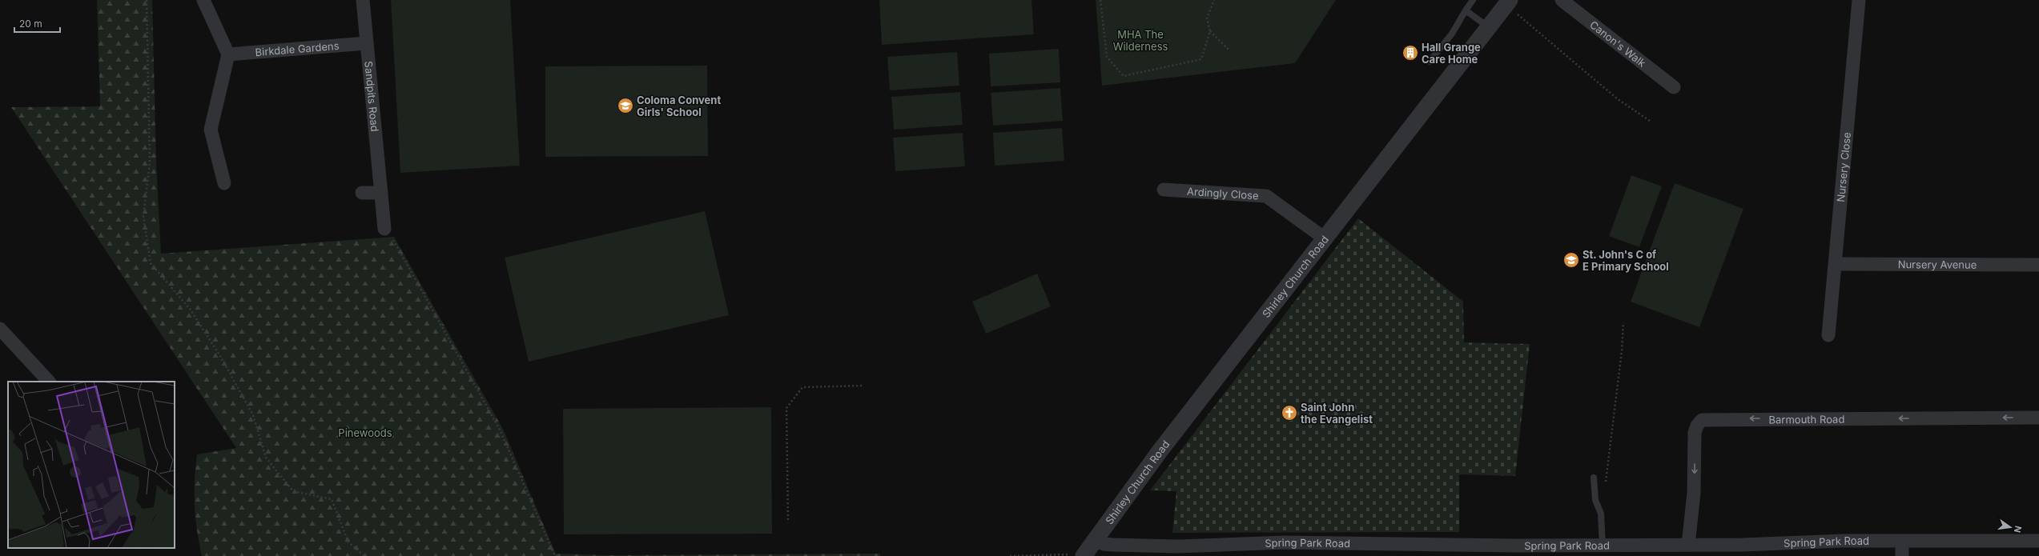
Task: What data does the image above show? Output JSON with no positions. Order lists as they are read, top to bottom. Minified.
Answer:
{"streets":{"street":["Canon's Walk","Birkdale Gardens","Sandpits Road","Nursery Close","Ardingly Close","Nursery Avenue","Shirley Church Road","Barmouth Road","Spring Park Road"]},"crossings":[["Birkdale Gardens","Sandpits Road"],["Nursery Close","Nursery Avenue"],["Ardingly Close","Shirley Church Road"],["Shirley Church Road","Spring Park Road"],["Barmouth Road","Spring Park Road"]],"one_way":["Barmouth Road"],"parks":["MHA The Wilderness","Pinewoods"],"places":{"building":["Hall Grange Care Home"],"school or university":["Coloma Convent Girls' School","St. John's C of E Primary School"],"church":["Saint John the Evangelist"]},"scale_bar":"20 m","north":"right"}
